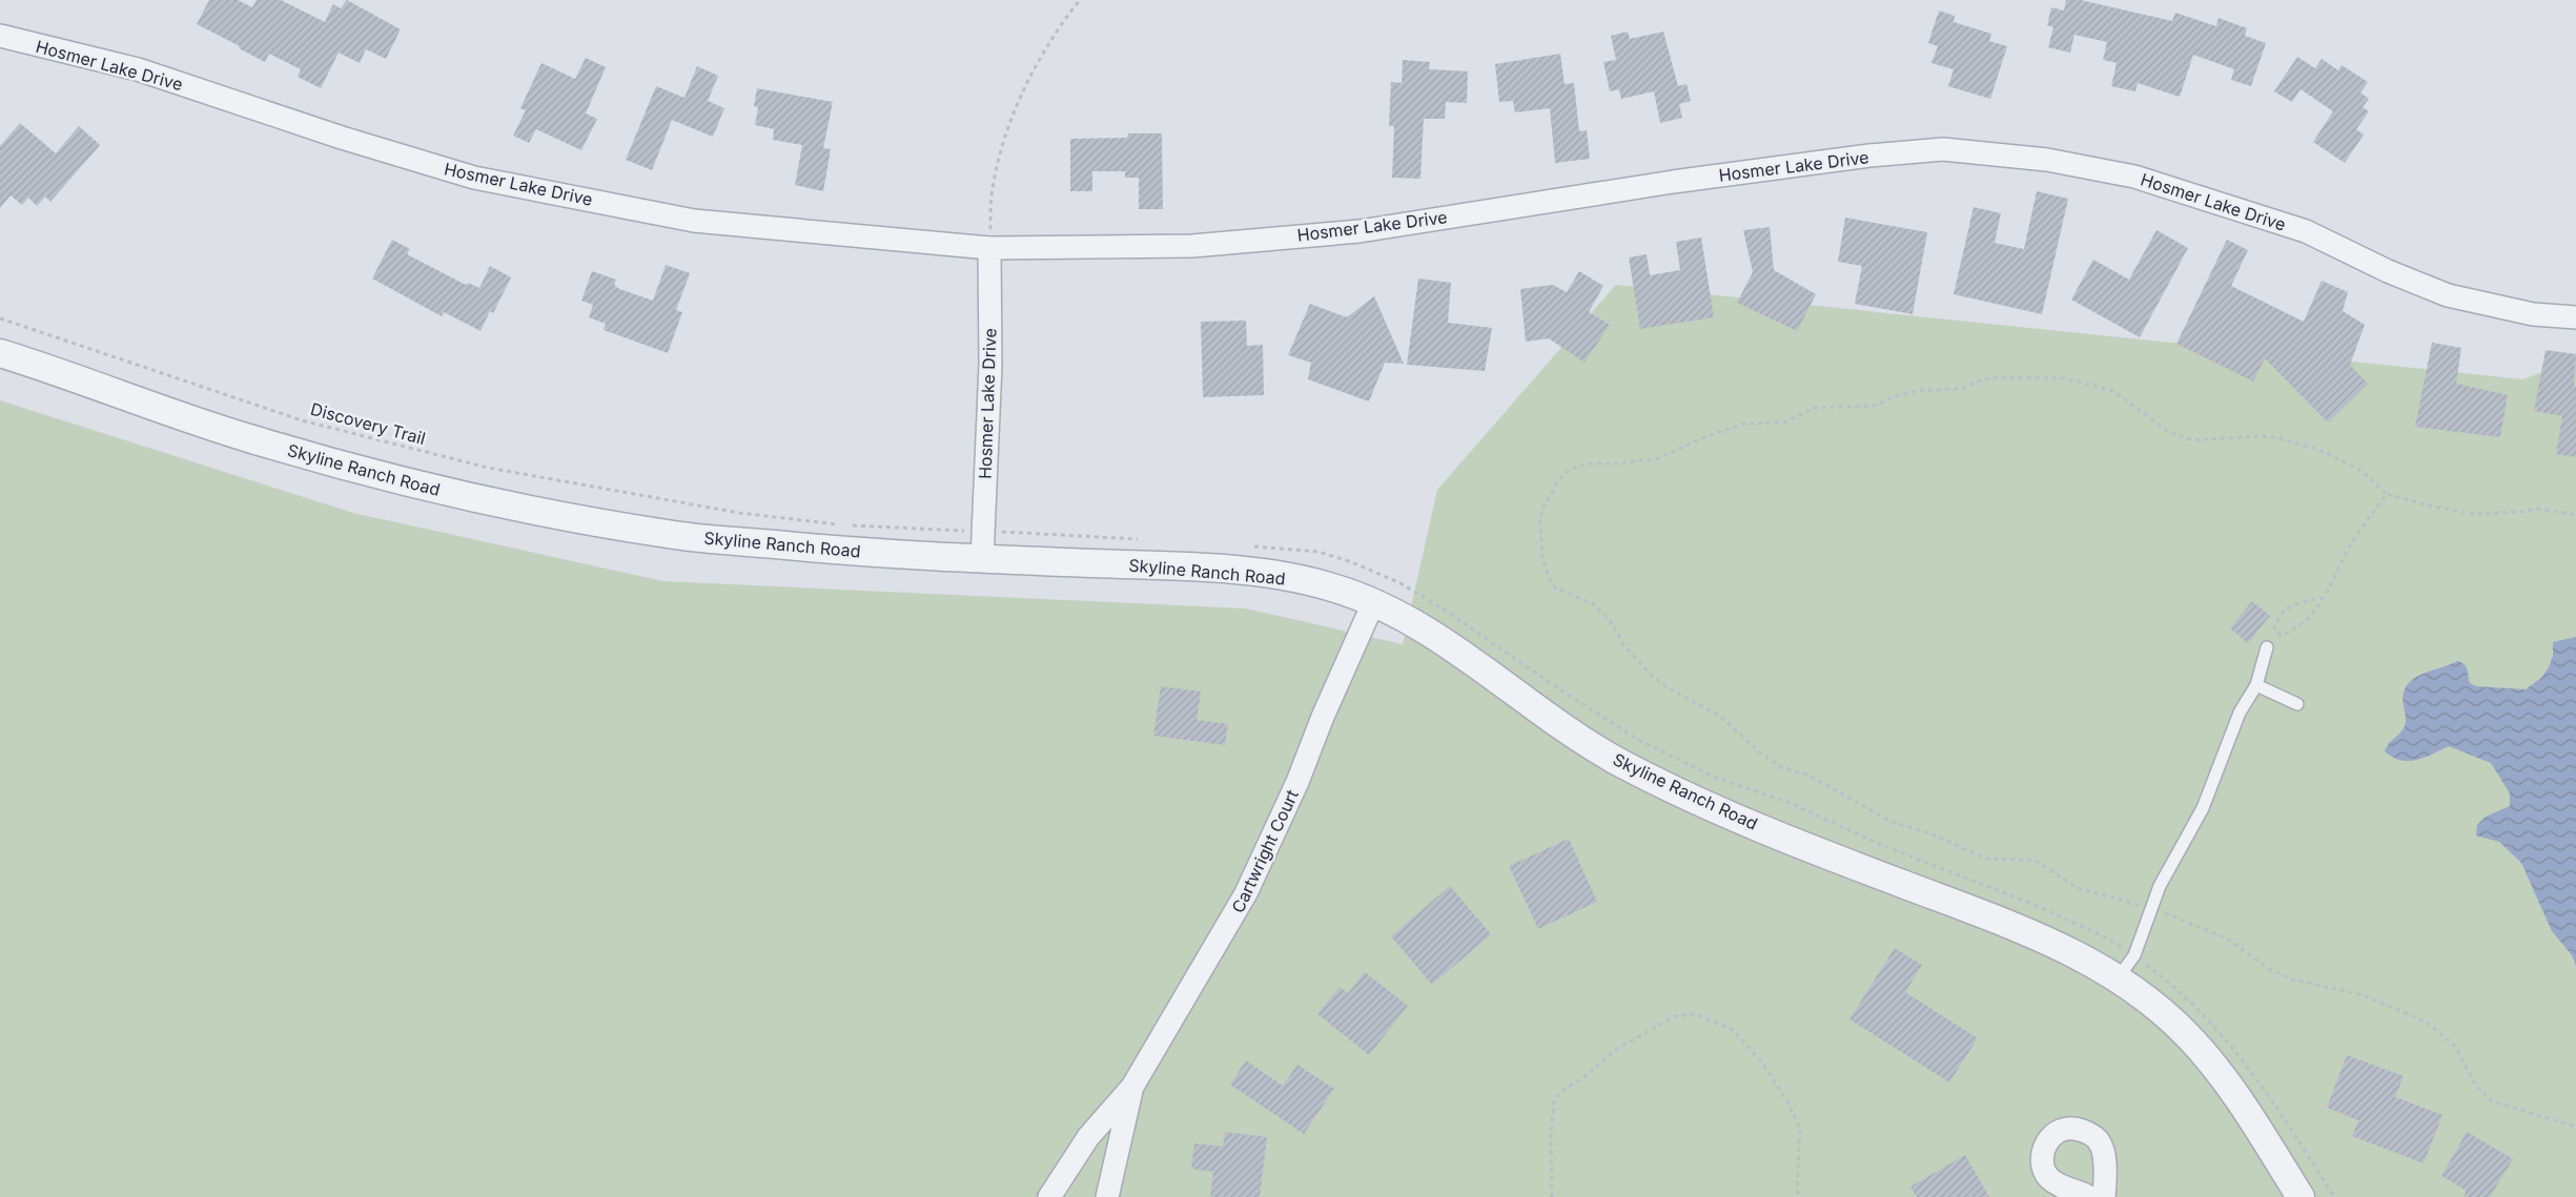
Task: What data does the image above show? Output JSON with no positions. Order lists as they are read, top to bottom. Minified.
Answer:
{"streets":{"street":["Hosmer Lake Drive","Skyline Ranch Road","Cartwright Court"],"path":["Discovery Trail"]},"crossings":[["Hosmer Lake Drive","Skyline Ranch Road"],["Skyline Ranch Road","Cartwright Court"]]}
